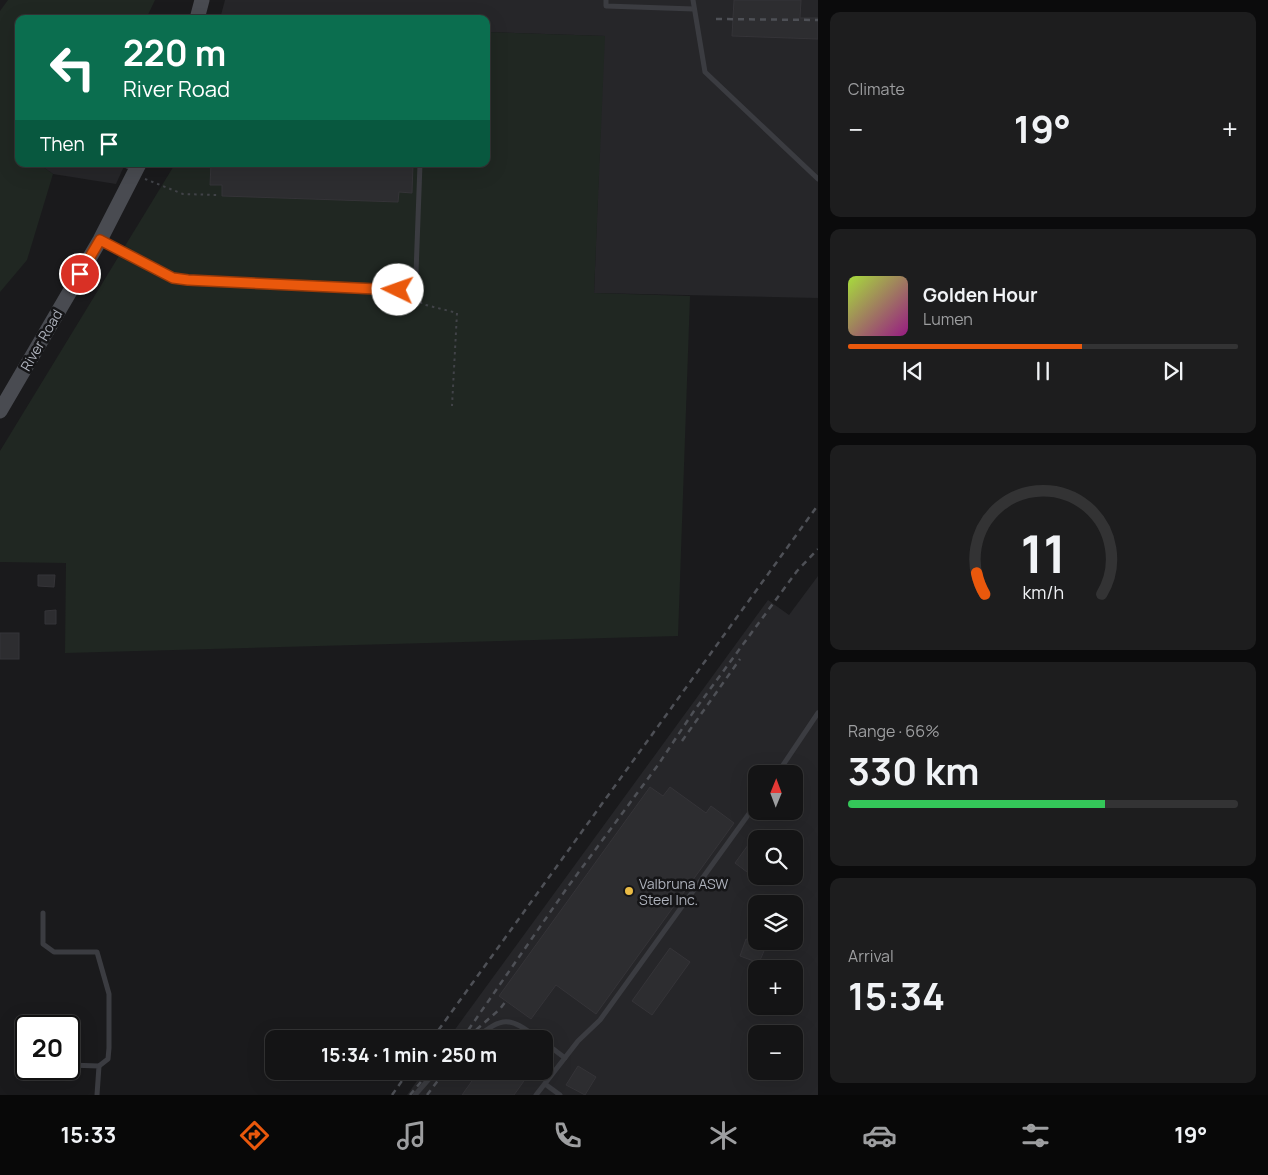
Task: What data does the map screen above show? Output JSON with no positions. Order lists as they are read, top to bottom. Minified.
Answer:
{"streets":{"street":["River Road"]},"places":["Valbruna ASW Steel Inc."],"north":"top","page":{"tile":["Climate",["Range · 66%","330 km"],["Arrival","15:34"]],"turn":["220 m","River Road"],"heat":["−","19°","+"],"then":"Then","song":["Golden Hour","Lumen"],"map_buttons":["+","−"],"limit":"20","trip":"15:34 · 1 min · 250 m","tabs":["15:33","19°"],"gauge":["11","km/h"]}}
